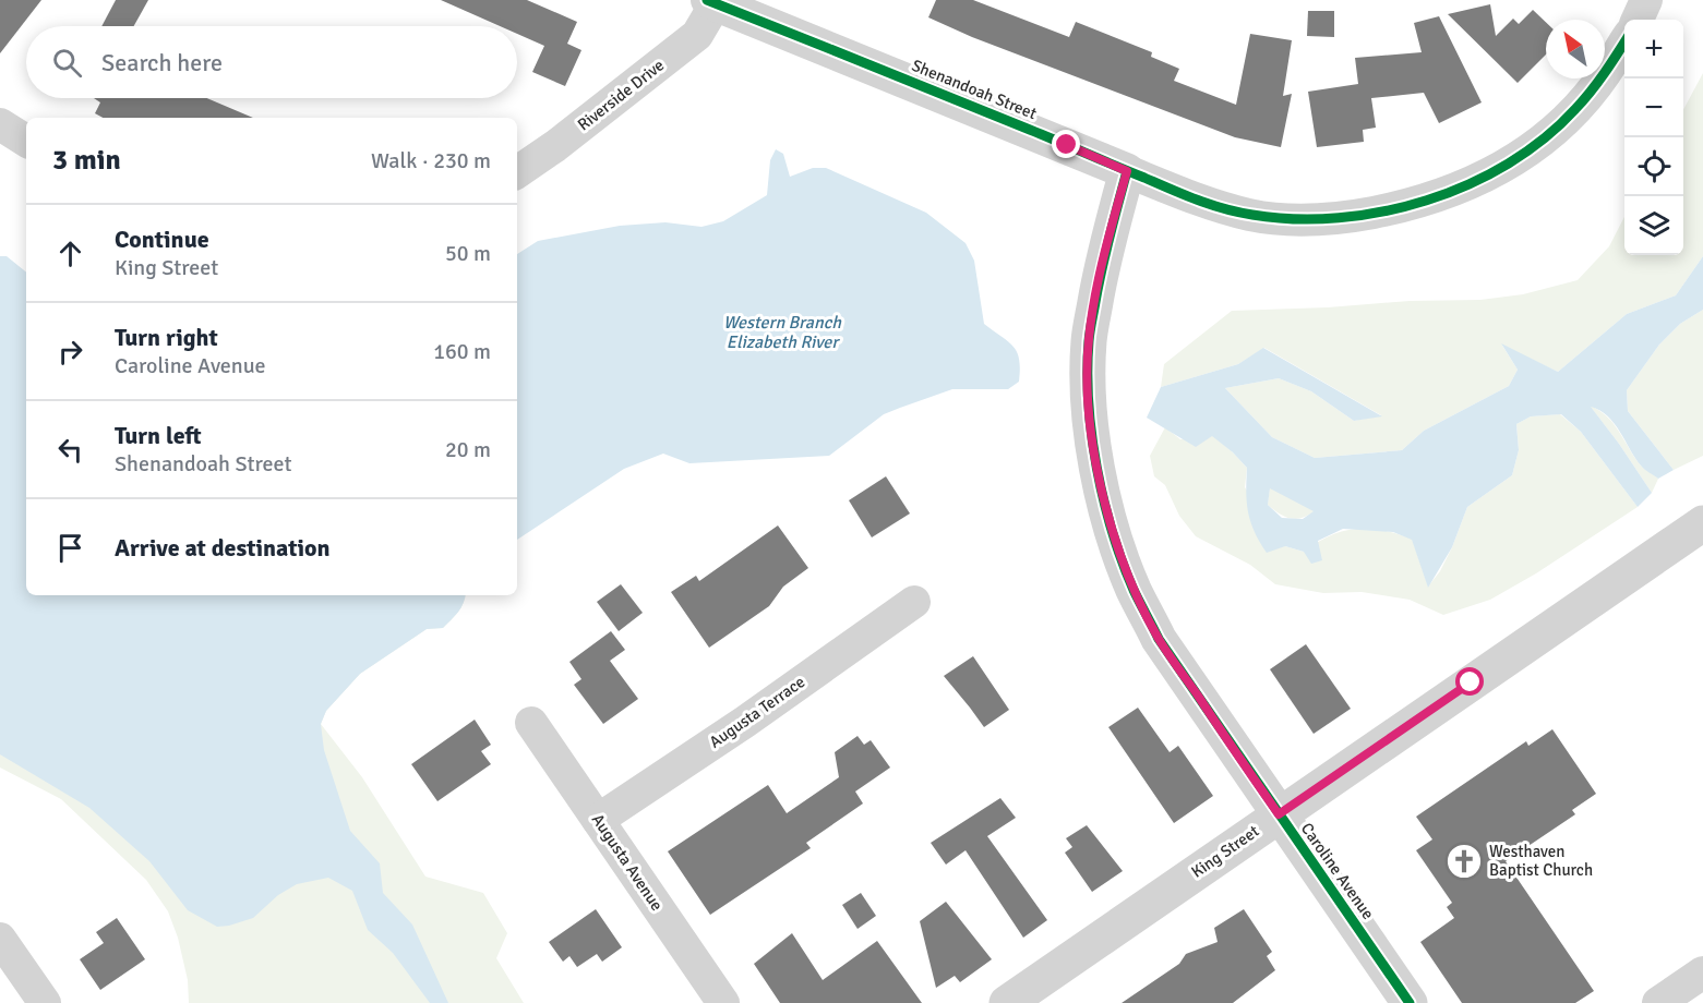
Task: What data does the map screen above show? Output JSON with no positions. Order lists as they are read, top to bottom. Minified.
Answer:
{"streets":{"street":["Shenandoah Street","Riverside Drive","Augusta Terrace","King Street","Augusta Avenue","Caroline Avenue"]},"crossings":[["Shenandoah Street","Riverside Drive"],["Shenandoah Street","Caroline Avenue"],["Augusta Terrace","Augusta Avenue"],["King Street","Caroline Avenue"]],"water":["Western Branch Elizabeth River"],"places":{"church":["Westhaven Baptist Church"]},"north":"top left","page":{"map_buttons":["+","−"],"search":"Search here","heading":["3 min","Walk · 230 m"],"list":[["Continue","King Street","50 m"],["Turn right","Caroline Avenue","160 m"],["Turn left","Shenandoah Street","20 m"],"Arrive at destination"]}}
